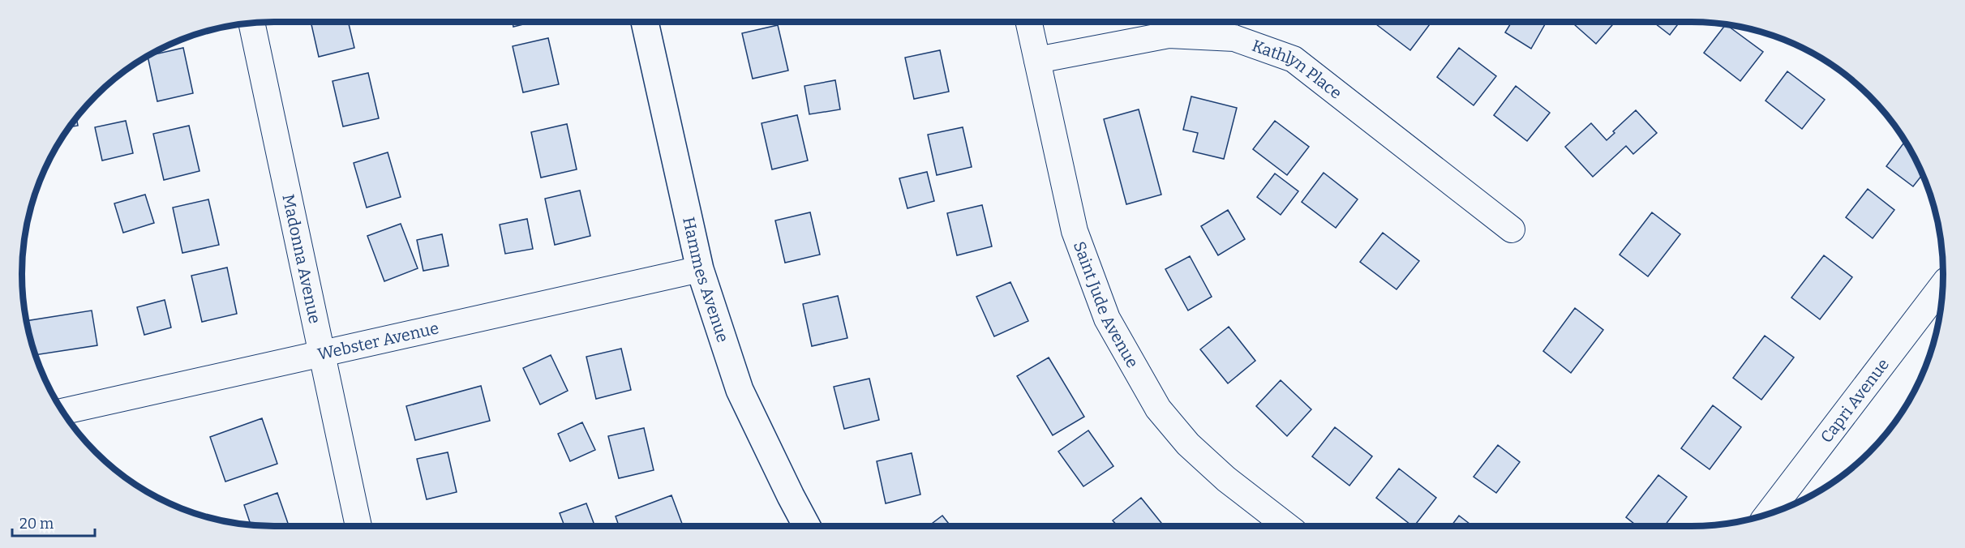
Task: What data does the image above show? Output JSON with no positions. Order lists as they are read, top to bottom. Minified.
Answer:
{"streets":{"street":["Kathlyn Place","Madonna Avenue","Hammes Avenue","Saint Jude Avenue","Webster Avenue","Capri Avenue"]},"crossings":[["Kathlyn Place","Saint Jude Avenue"],["Madonna Avenue","Webster Avenue"],["Hammes Avenue","Webster Avenue"]],"scale_bar":"20 m"}
